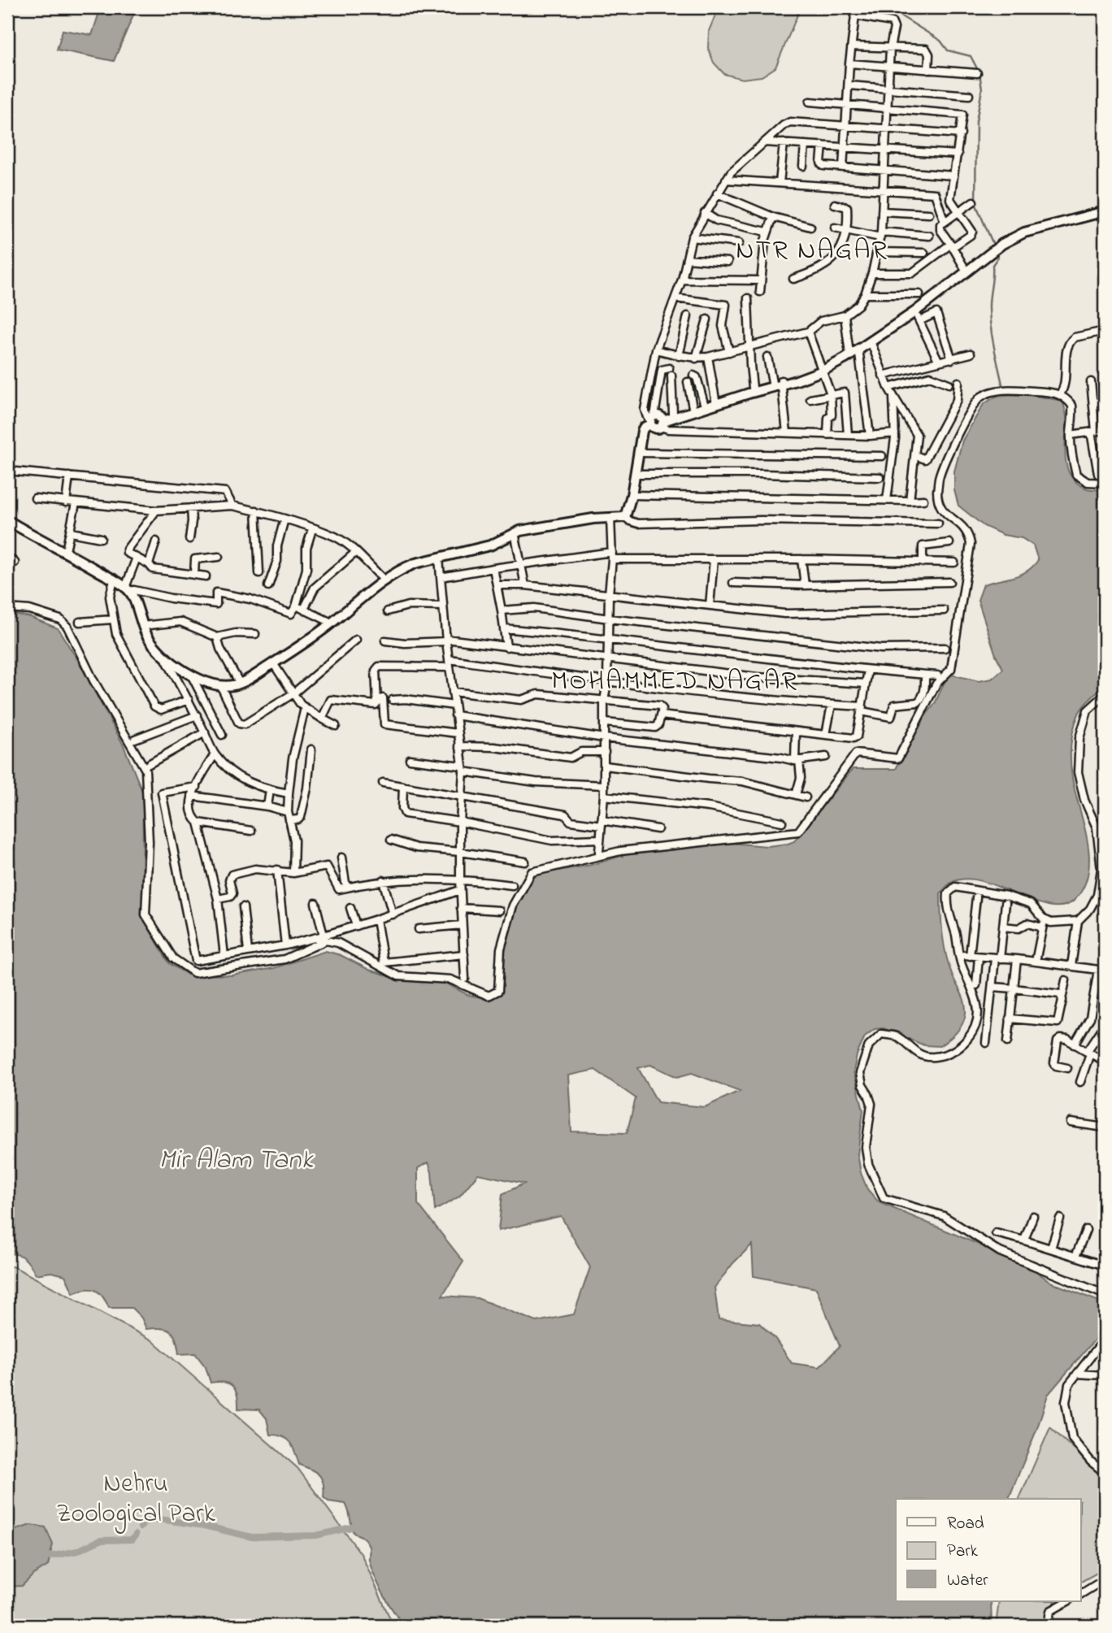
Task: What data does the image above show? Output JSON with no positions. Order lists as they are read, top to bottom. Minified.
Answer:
{"districts":["NTR NAGAR","MOHAMMED NAGAR"],"water":["Mir Alam Tank"],"parks":["Nehru Zoological Park"],"legend":["Road","Park","Water"]}
